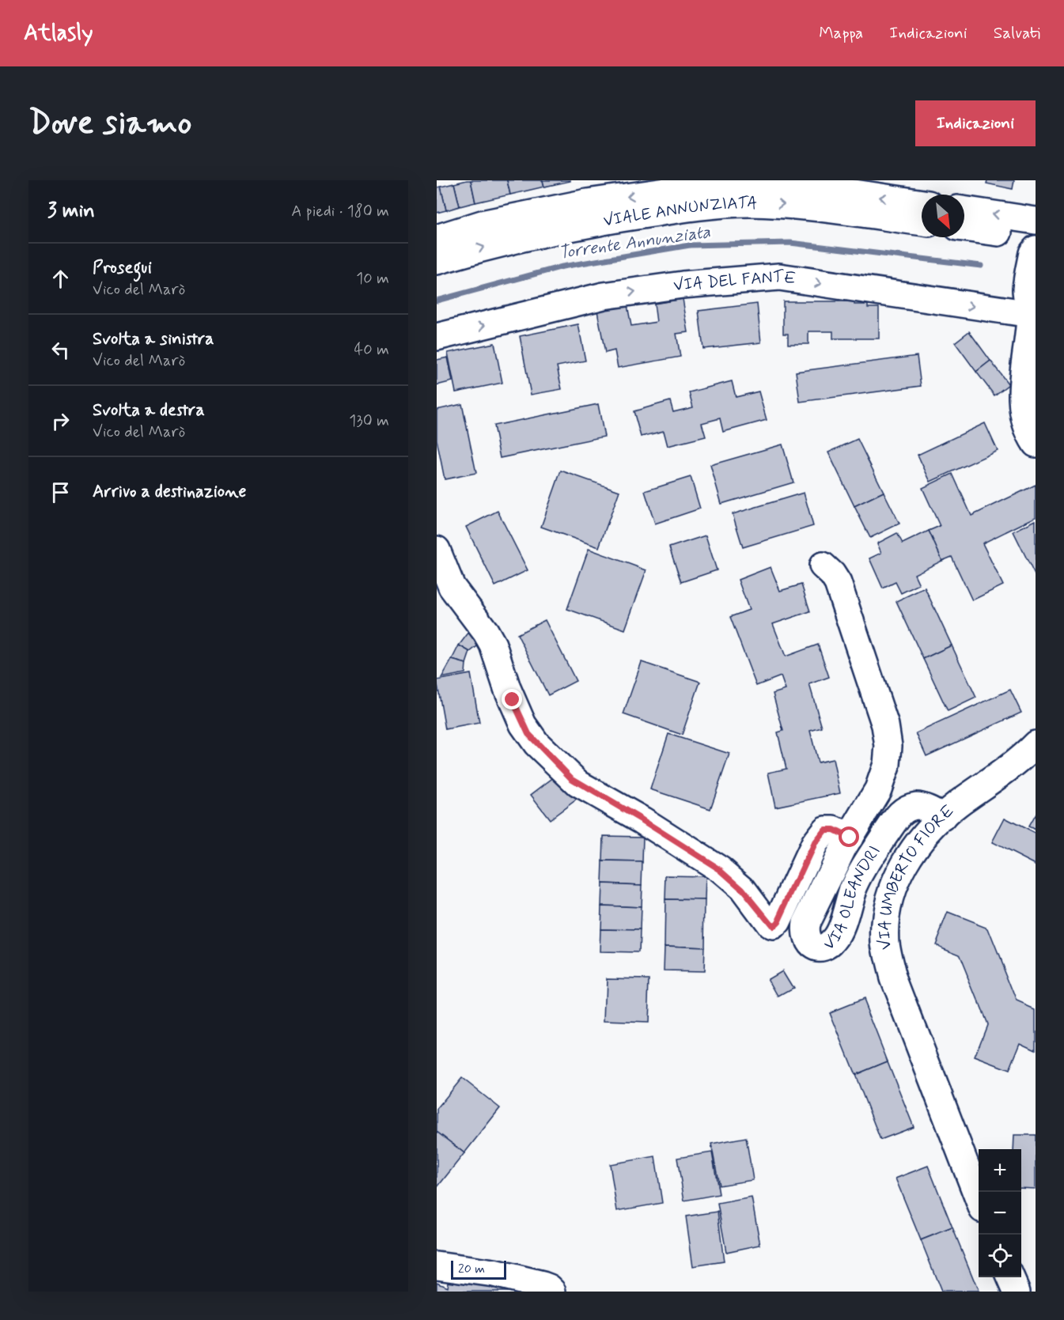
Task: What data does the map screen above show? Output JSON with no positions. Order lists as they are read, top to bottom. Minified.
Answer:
{"streets":{"street":["VIALE ANNUNZIATA","VIA DEL FANTE","VIA UMBERTO FIORE","VIA OLEANDRI"]},"crossings":[["VIA UMBERTO FIORE","VIA OLEANDRI"]],"one_way":["VIA DEL FANTE"],"water":["Torrente Annunziata"],"scale_bar":"20 m","north":"bottom right","page":{"header":"Atlasly","nav":["Mappa","Indicazioni","Salvati"],"buttons":"Indicazioni","title":"Dove siamo","heading":["3 min","A piedi · 180 m"],"list":[["Prosegui","Vico del Marò","10 m"],["Svolta a sinistra","Vico del Marò","40 m"],["Svolta a destra","Vico del Marò","130 m"],"Arrivo a destinazione"],"map_buttons":["+","−"],"scale":"20 m"}}
